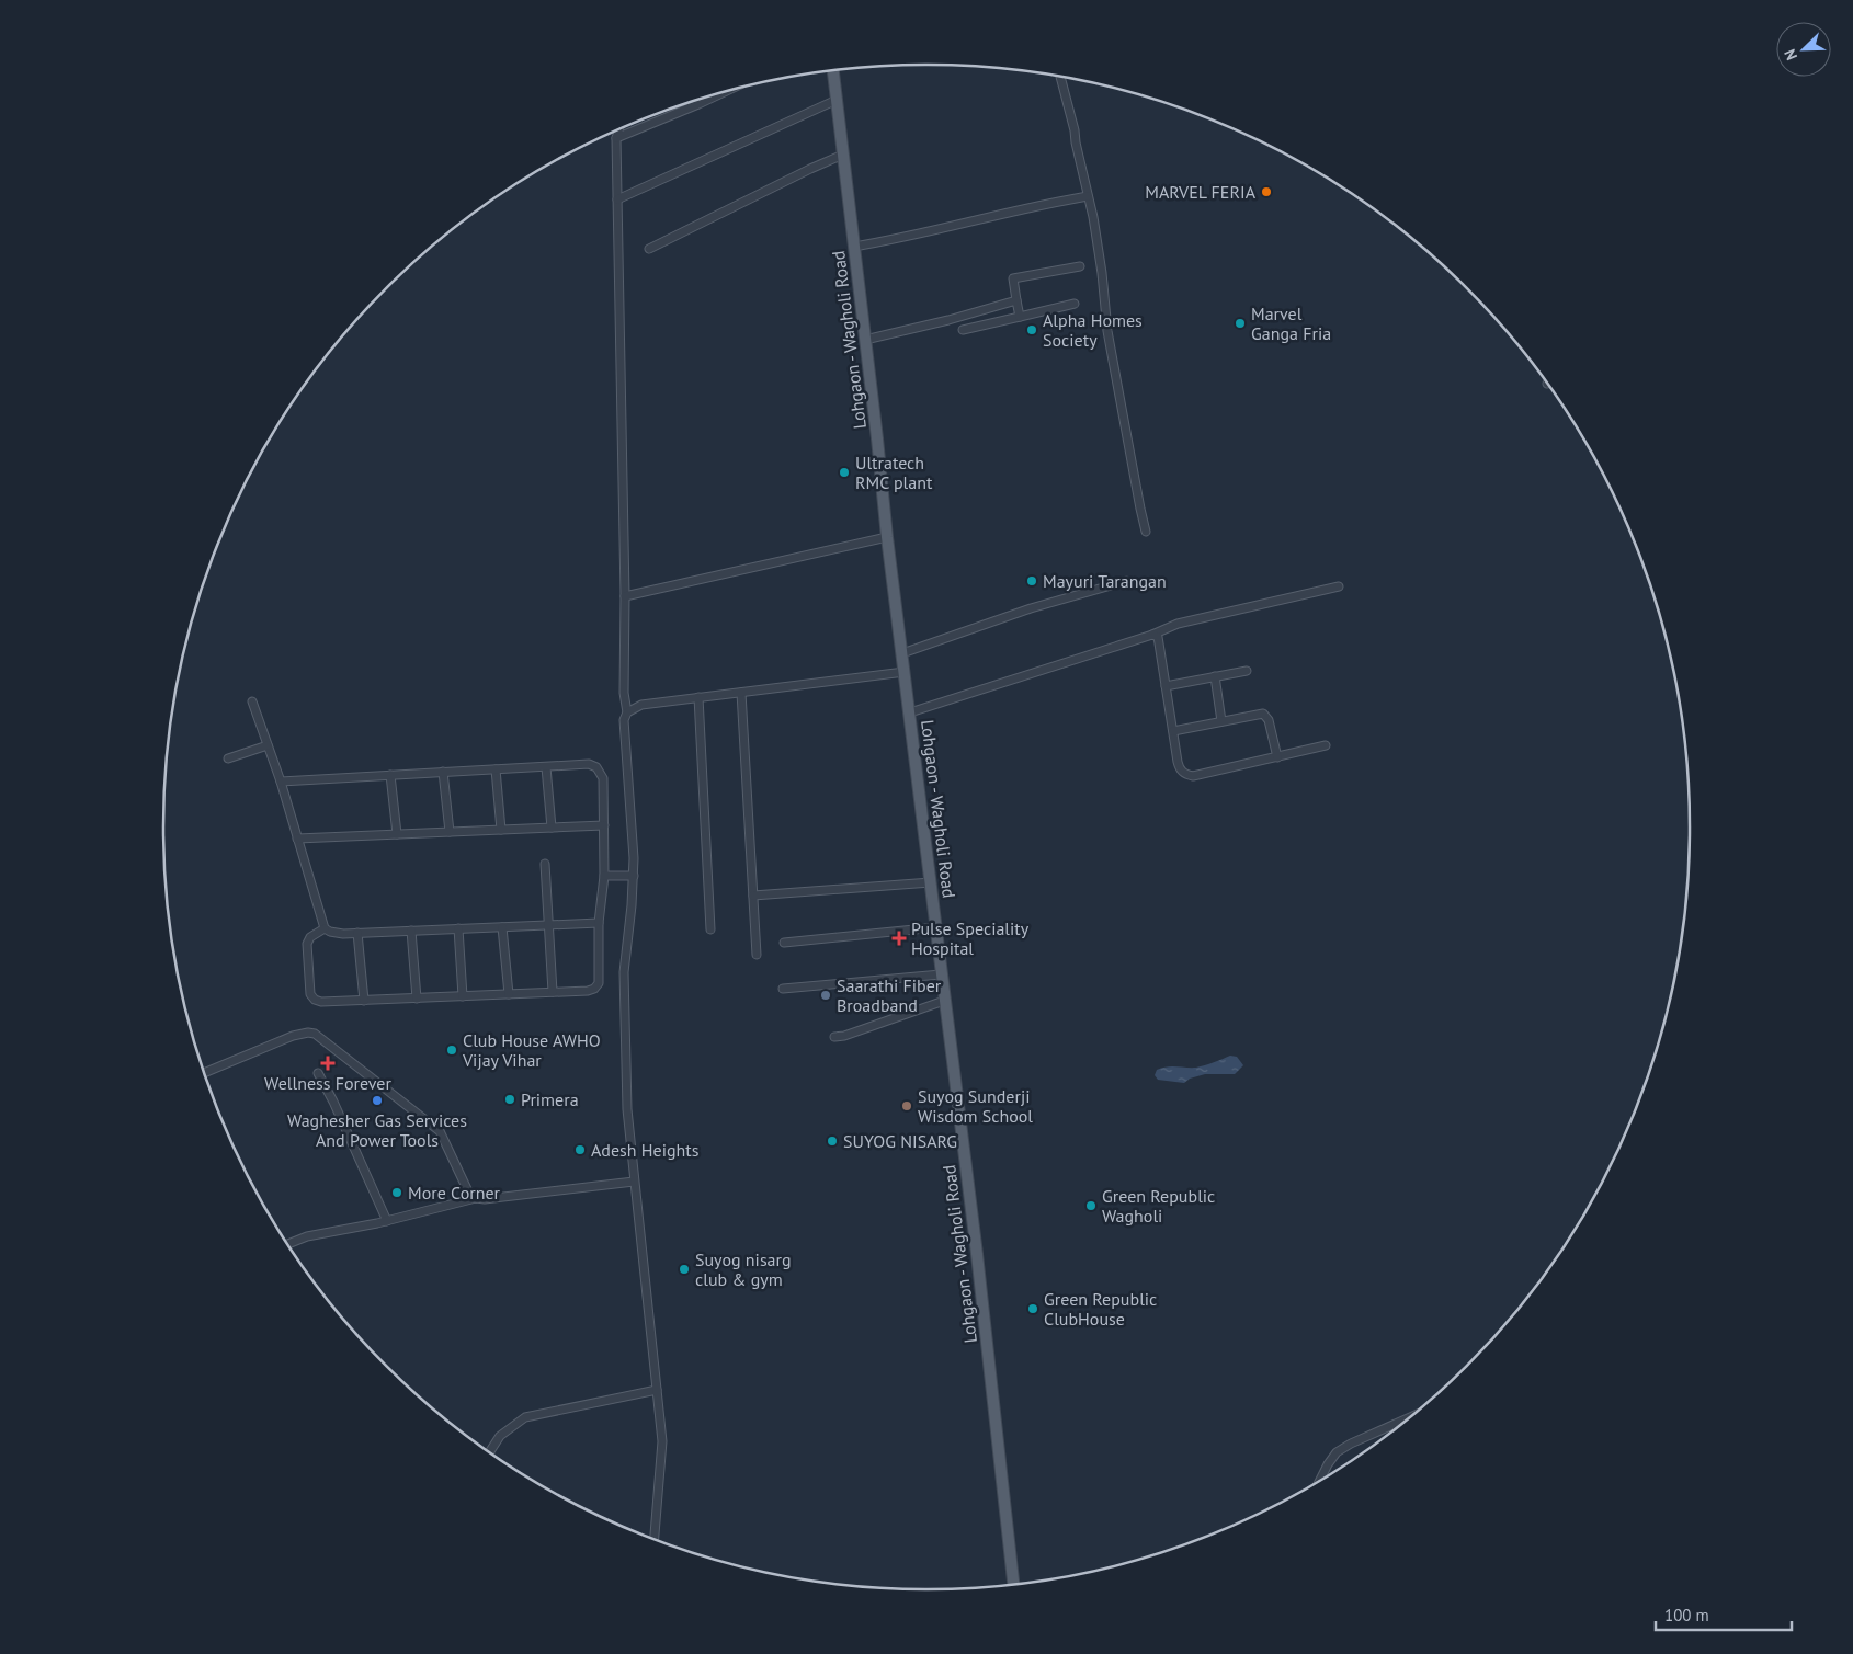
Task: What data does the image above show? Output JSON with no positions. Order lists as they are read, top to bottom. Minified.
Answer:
{"streets":{"main road":["Lohgaon - Wagholi Road"]},"places":{"other":["MARVEL FERIA","Marvel Ganga Fria","Alpha Homes Society","Ultratech RMC plant","Mayuri Tarangan","Saarathi Fiber Broadband","Club House AWHO Vijay Vihar","Primera","Waghesher Gas Services And Power Tools","Suyog Sunderji Wisdom School","SUYOG NISARG","Adesh Heights","More Corner","Green Republic Wagholi","Suyog nisarg club & gym","Green Republic ClubHouse"],"health":["Pulse Speciality Hospital","Wellness Forever"]},"scale_bar":"100 m","north":"bottom left"}
